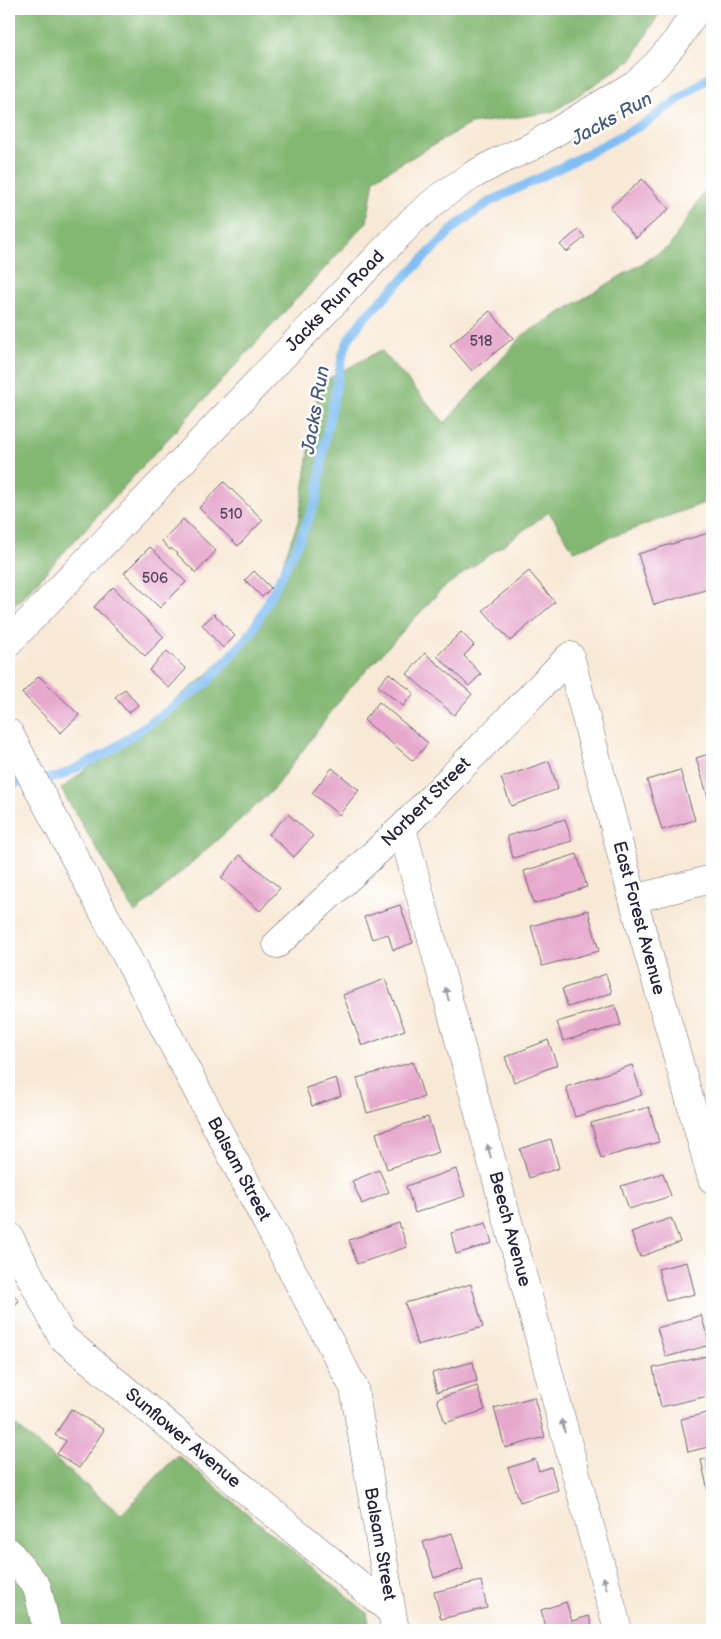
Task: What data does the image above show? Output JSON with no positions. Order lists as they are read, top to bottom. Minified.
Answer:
{"streets":{"street":["Jacks Run Road","Norbert Street","East Forest Avenue","Balsam Street","Beech Avenue","Sunflower Avenue"]},"crossings":[["Norbert Street","East Forest Avenue"],["Norbert Street","Beech Avenue"],["Balsam Street","Sunflower Avenue"]],"one_way":["Beech Avenue"],"water":["Jacks Run"],"house_numbers":["518","510","506"]}
